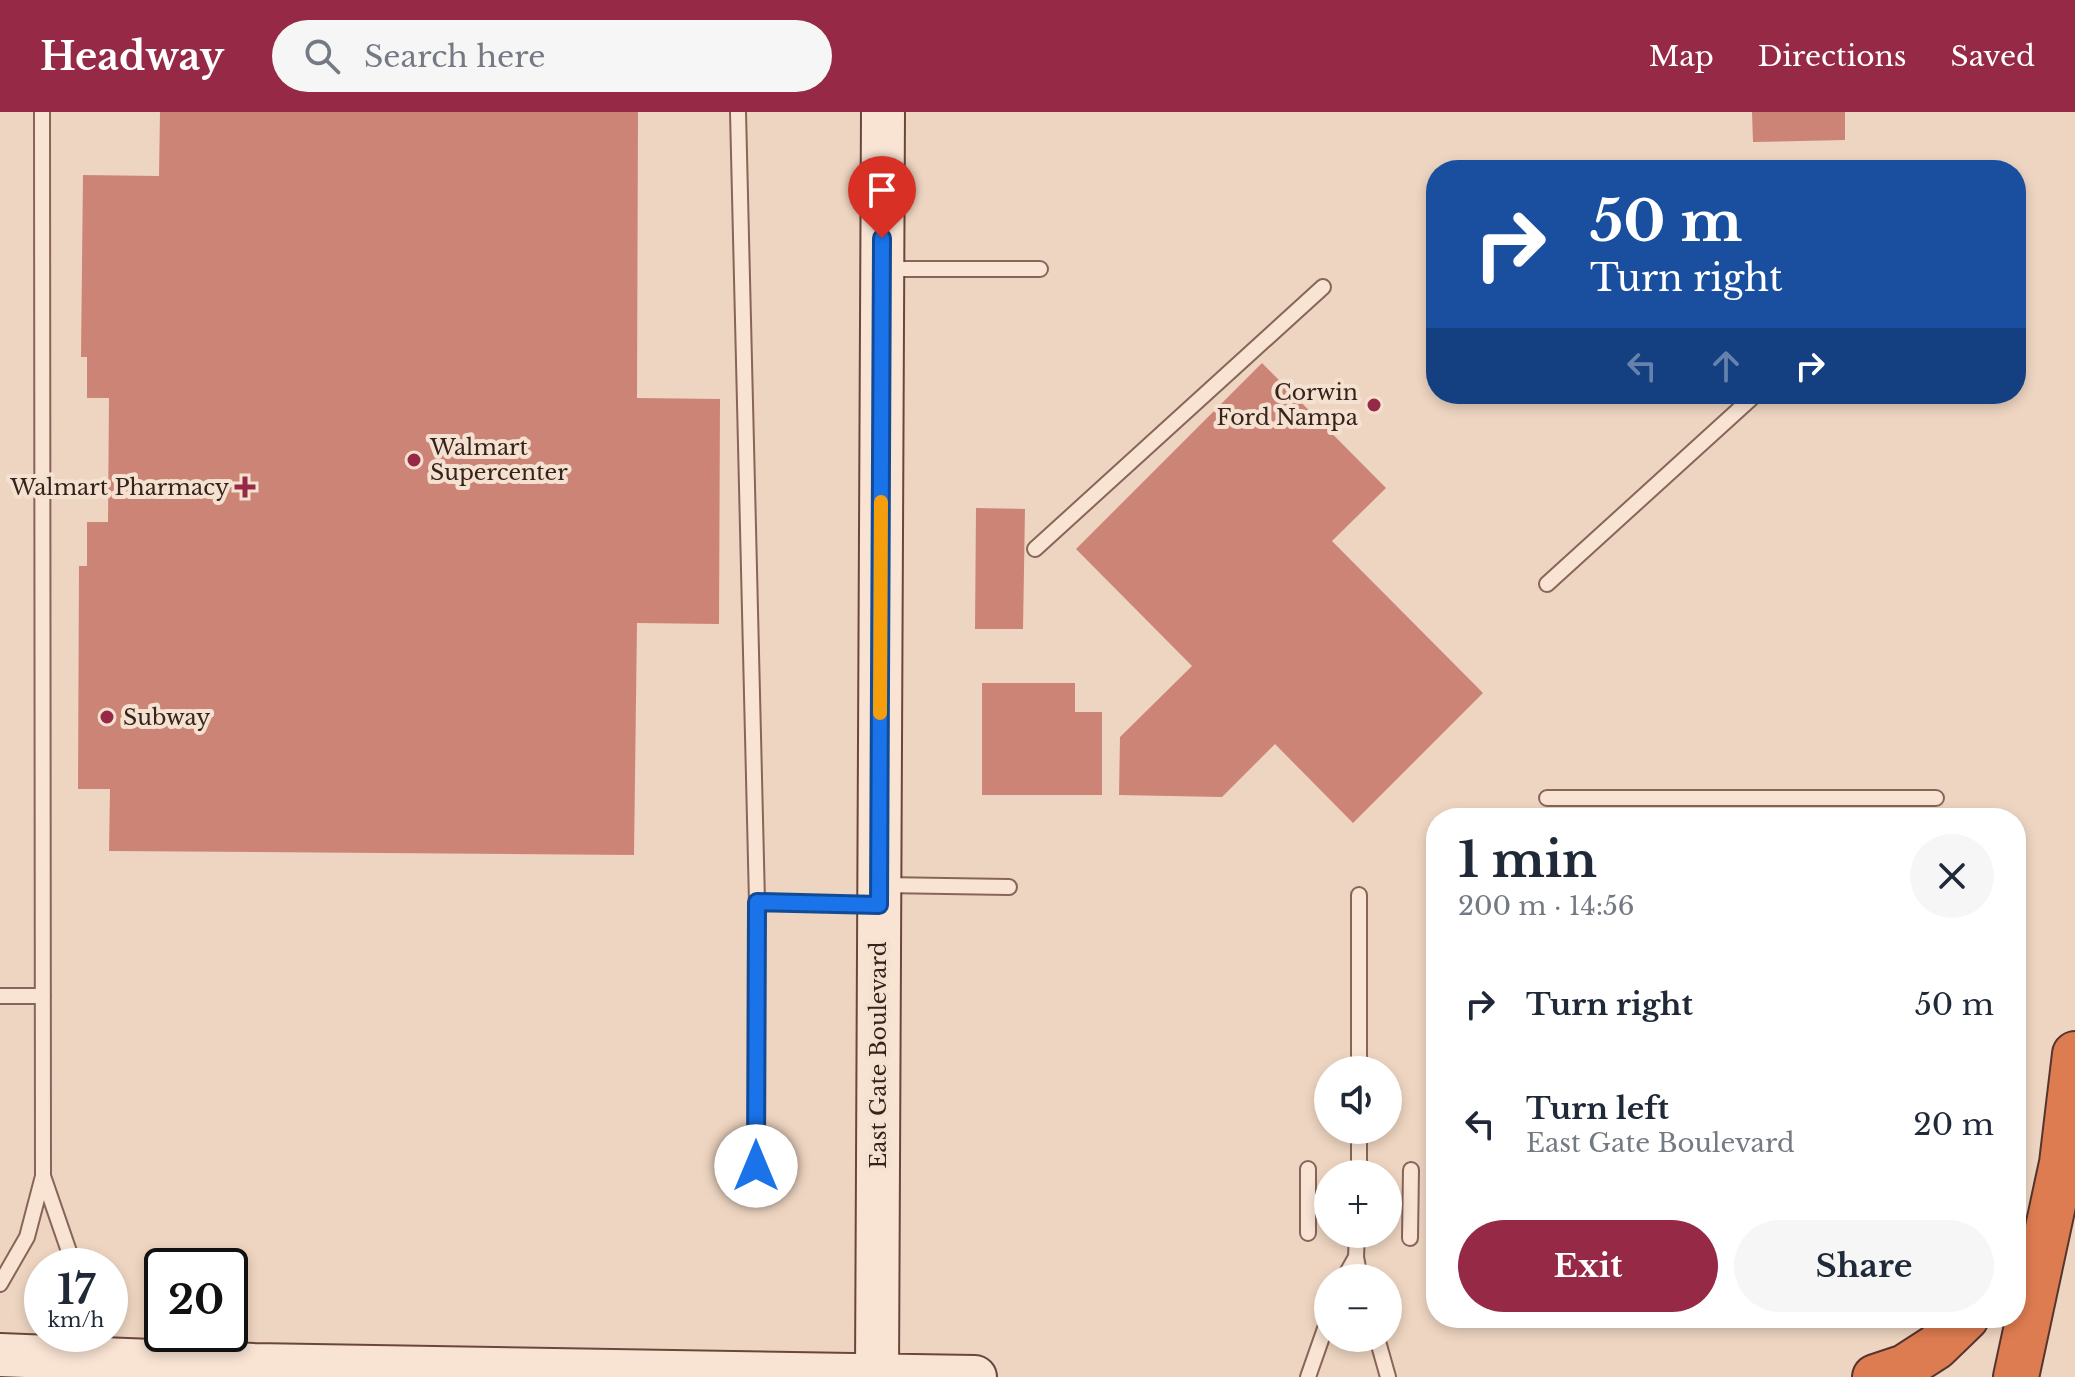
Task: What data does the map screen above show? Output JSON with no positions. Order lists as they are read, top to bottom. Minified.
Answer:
{"streets":{"street":["East Gate Boulevard"]},"places":{"other":["Corwin Ford Nampa","Walmart Supercenter","Subway"],"health":["Walmart Pharmacy"]},"page":{"header":"Headway","search":"Search here","nav":["Map","Directions","Saved"],"turn":["50 m","Turn right"],"heading":["1 min","200 m · 14:56"],"list":[{"name":"Turn right","value":"50 m"},{"name":"Turn left","note":"East Gate Boulevard","value":"20 m"}],"map_buttons":["+","−"],"buttons":["Exit","Share"],"speed":"17 km/h","limit":"20"}}
